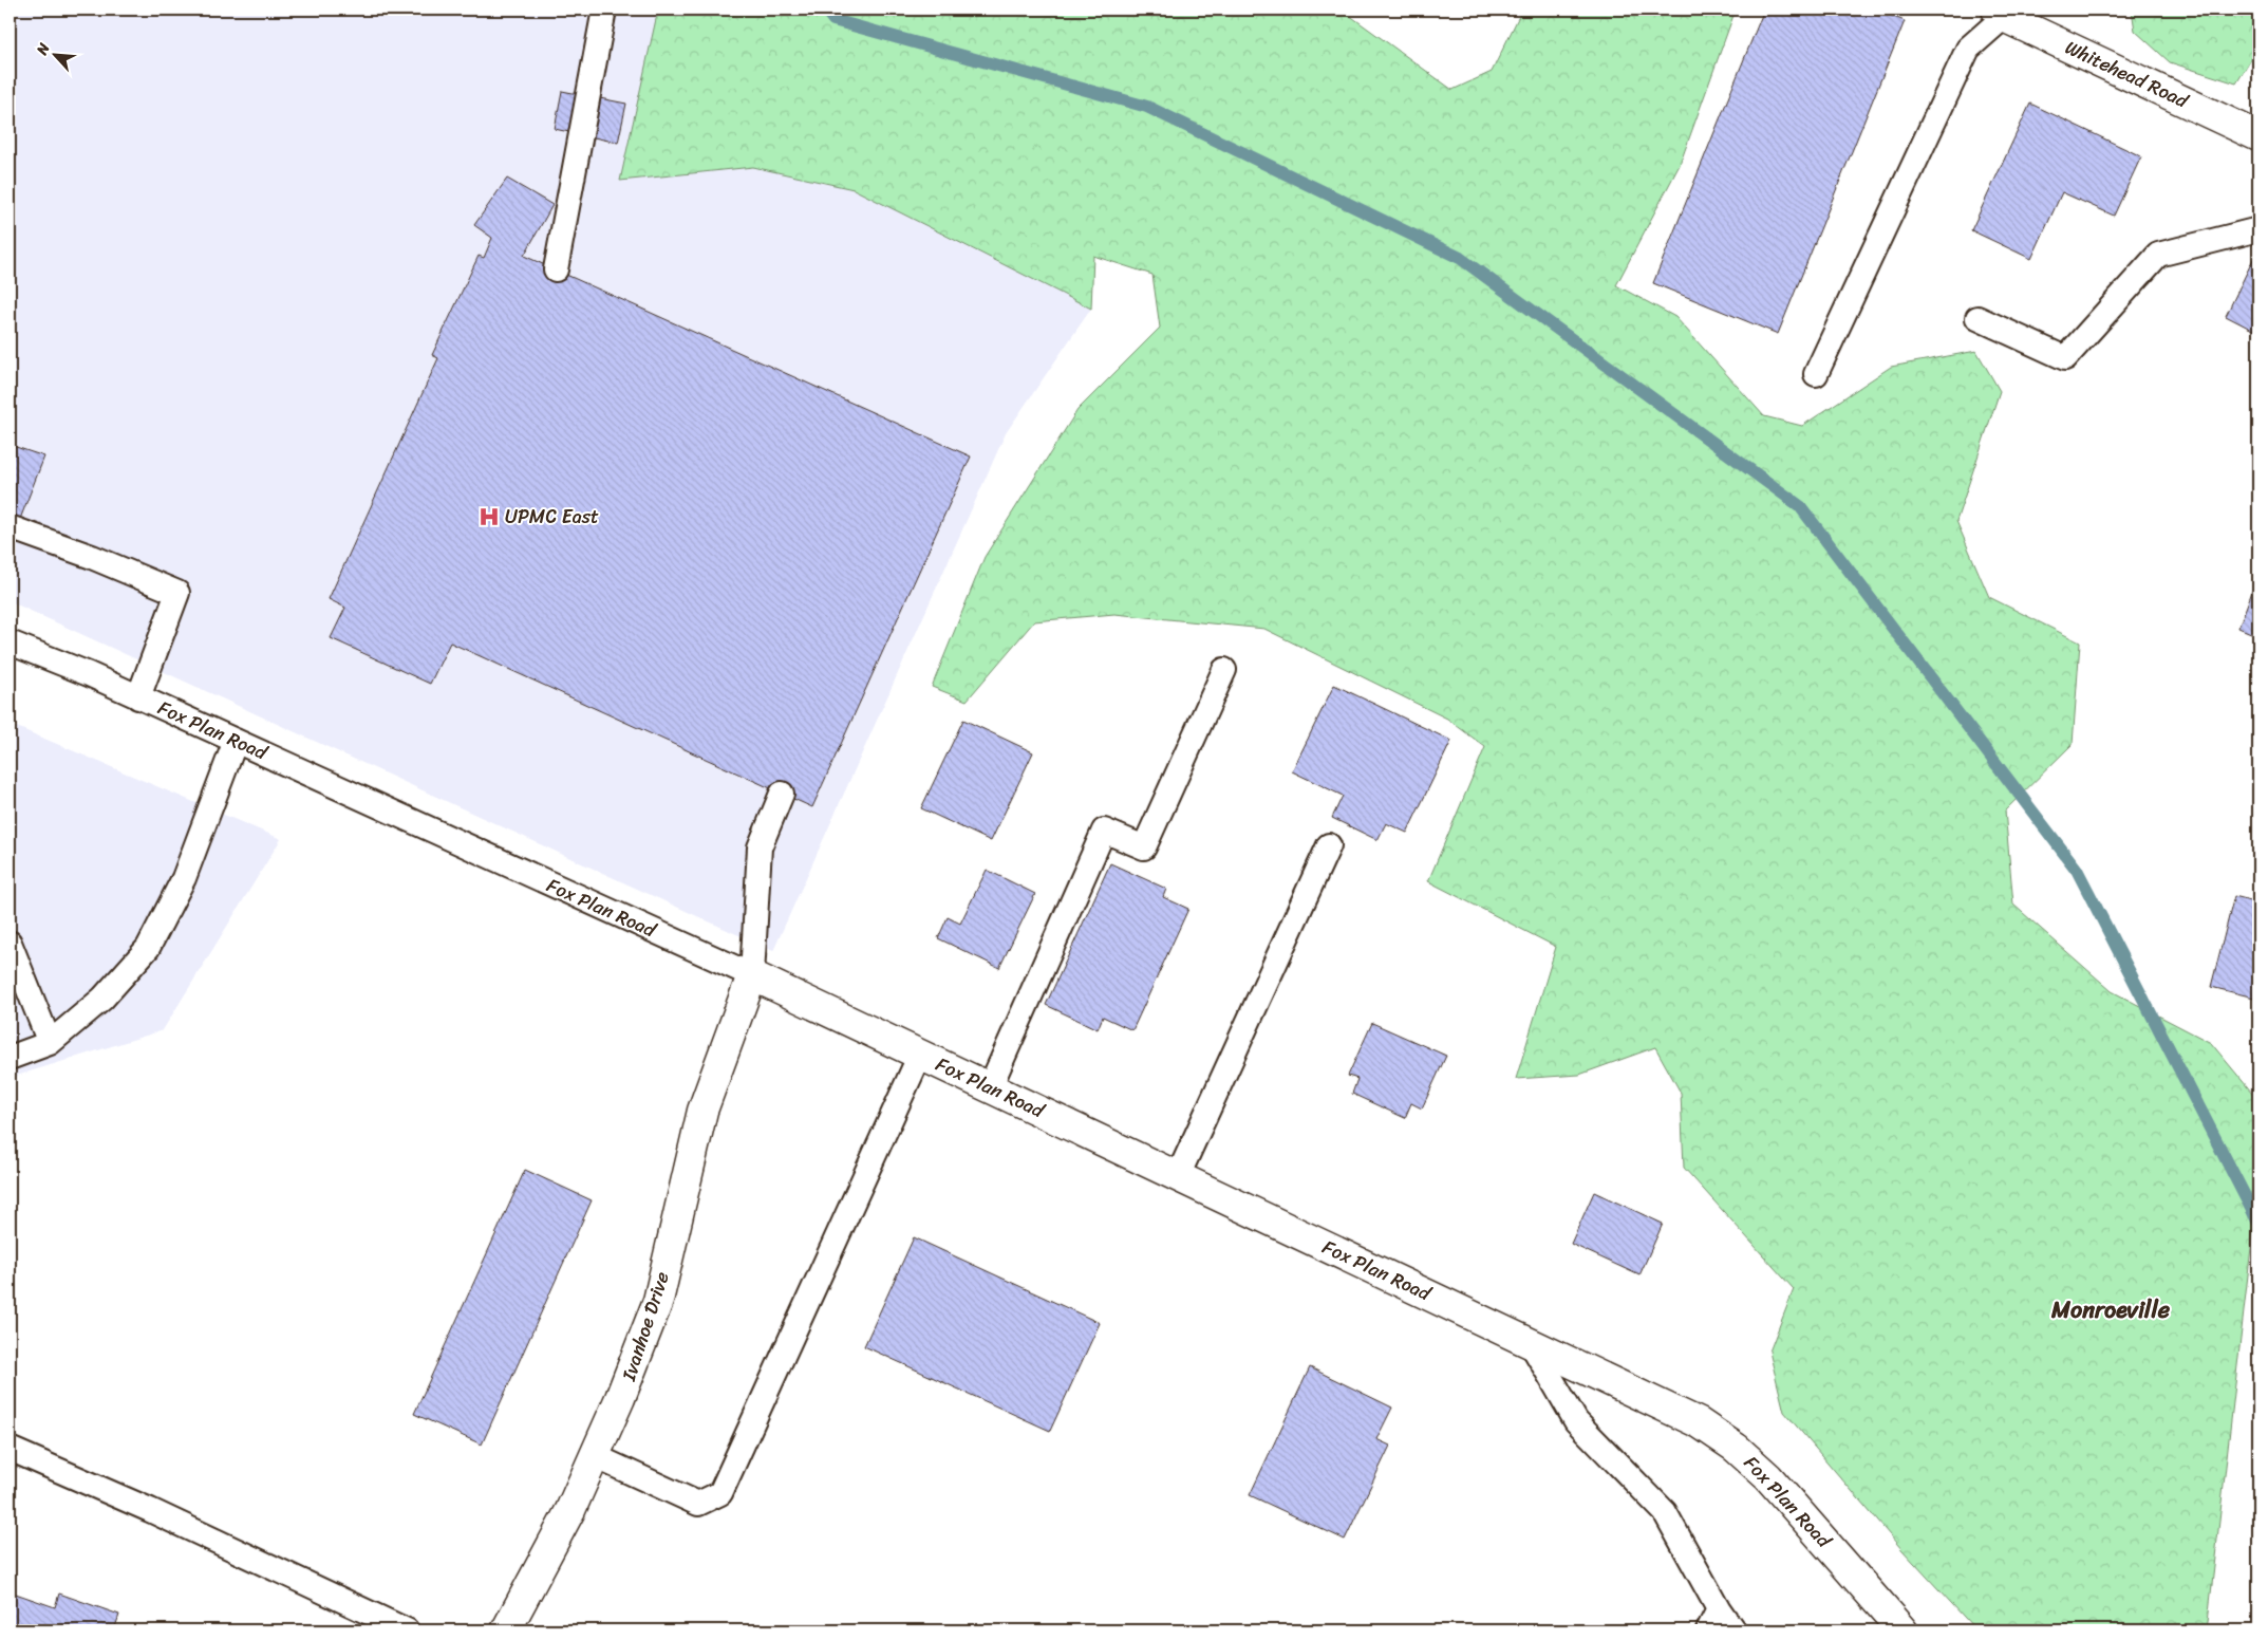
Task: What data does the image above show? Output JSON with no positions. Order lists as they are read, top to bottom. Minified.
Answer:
{"streets":{"street":["Whitehead Road","Fox Plan Road","Ivanhoe Drive"]},"crossings":[["Fox Plan Road","Ivanhoe Drive"]],"districts":["Monroeville"],"places":{"hospital":["UPMC East"]},"north":"top left"}
